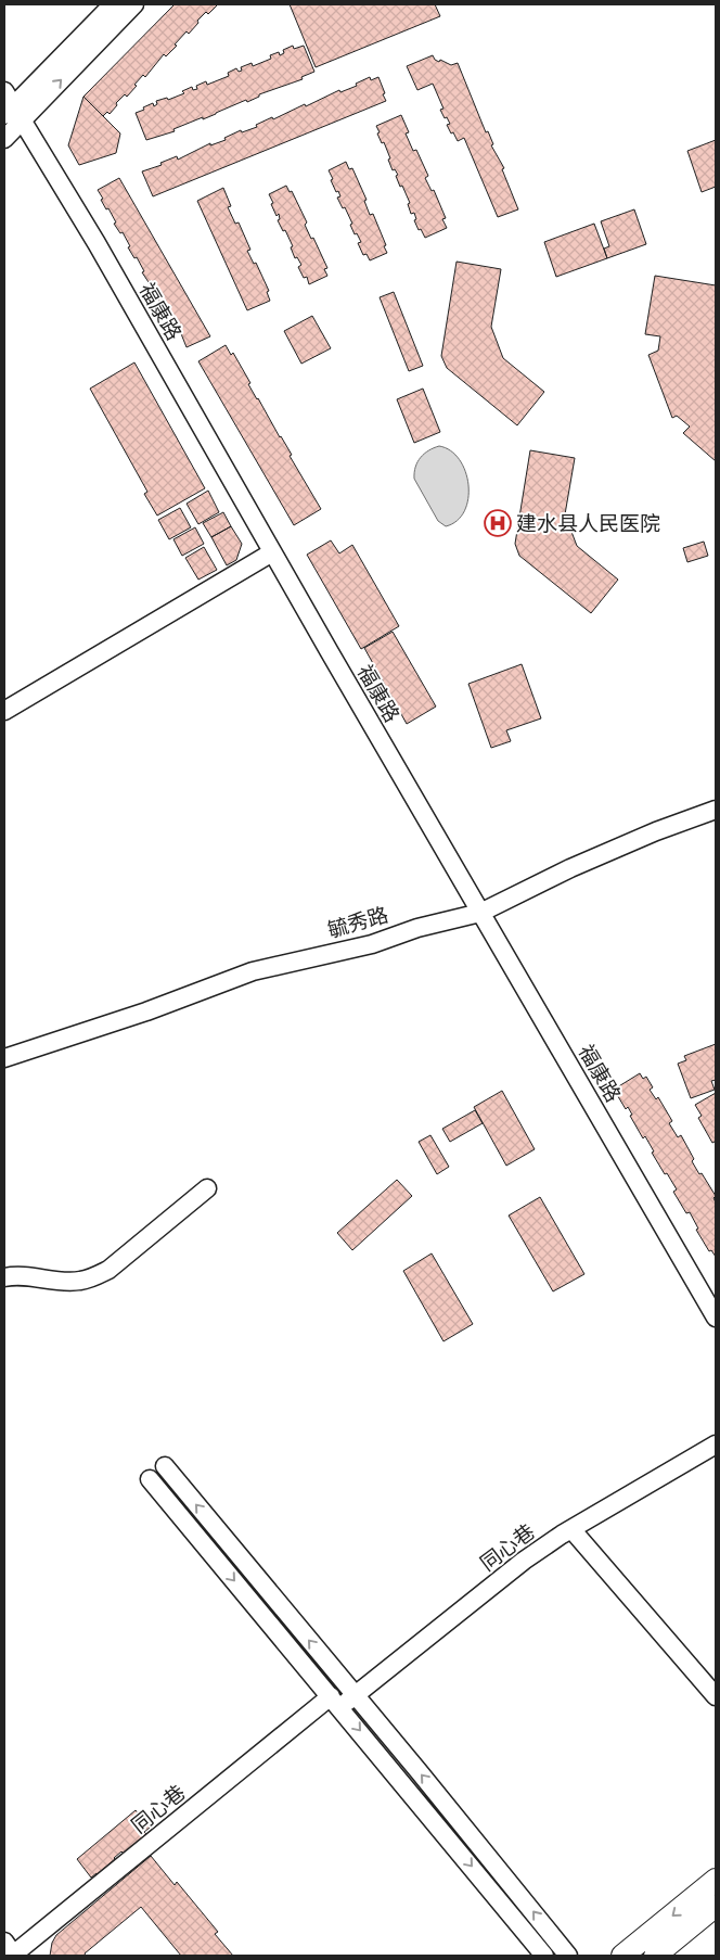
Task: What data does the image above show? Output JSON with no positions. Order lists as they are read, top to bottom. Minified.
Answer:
{"streets":{"street":["福康路","毓秀路","同心巷"]},"crossings":[["福康路","毓秀路"]],"places":{"hospital":["建水县人民医院"]}}
